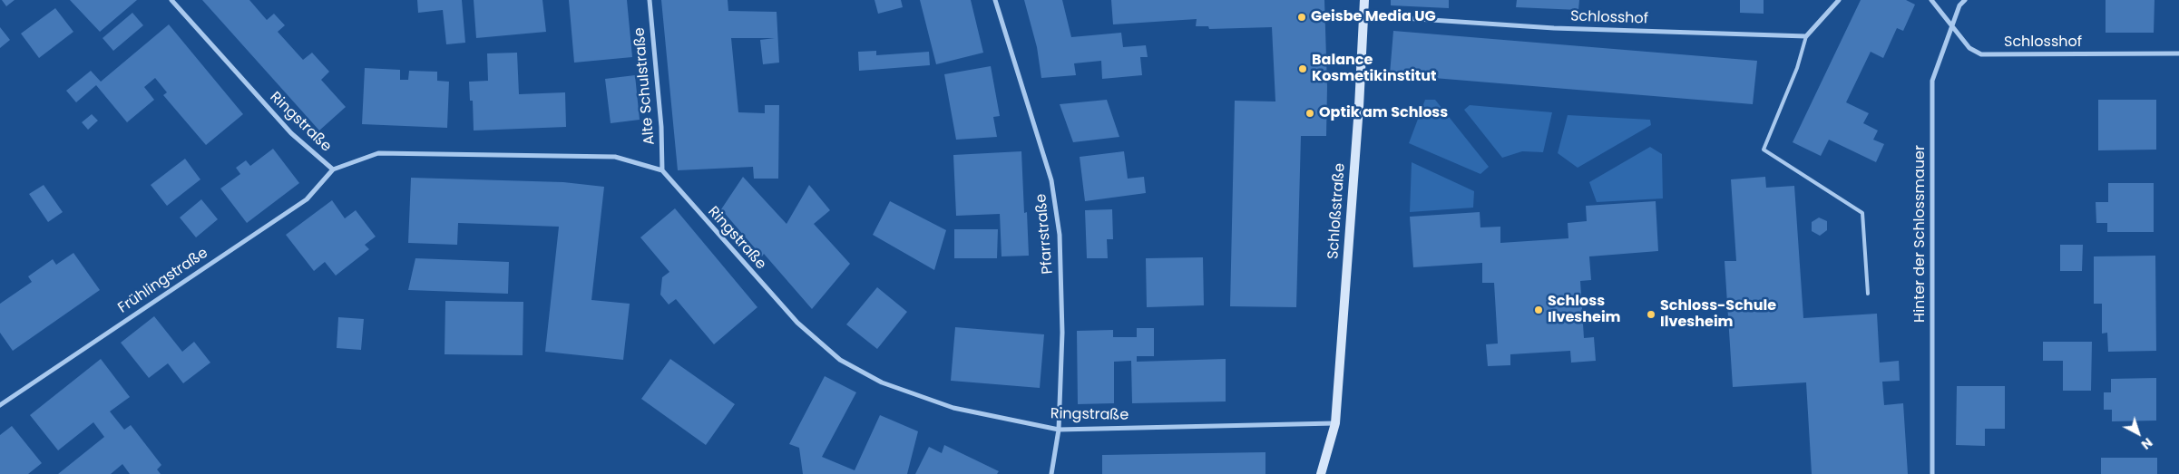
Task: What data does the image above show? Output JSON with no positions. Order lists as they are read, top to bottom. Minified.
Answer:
{"streets":{"main road":["Schloßstraße"],"street":["Schlosshof","Alte Schulstraße","Ringstraße","Pfarrstraße","Hinter der Schlossmauer","Frühlingstraße"]},"crossings":[["Schlosshof","Schloßstraße"],["Schlosshof","Hinter der Schlossmauer"],["Alte Schulstraße","Ringstraße"],["Ringstraße","Schloßstraße"],["Ringstraße","Pfarrstraße"],["Ringstraße","Frühlingstraße"]],"places":["Geisbe Media UG","Balance Kosmetikinstitut","Optik am Schloss","Schloss Ilvesheim","Schloss-Schule Ilvesheim"],"north":"bottom right"}
